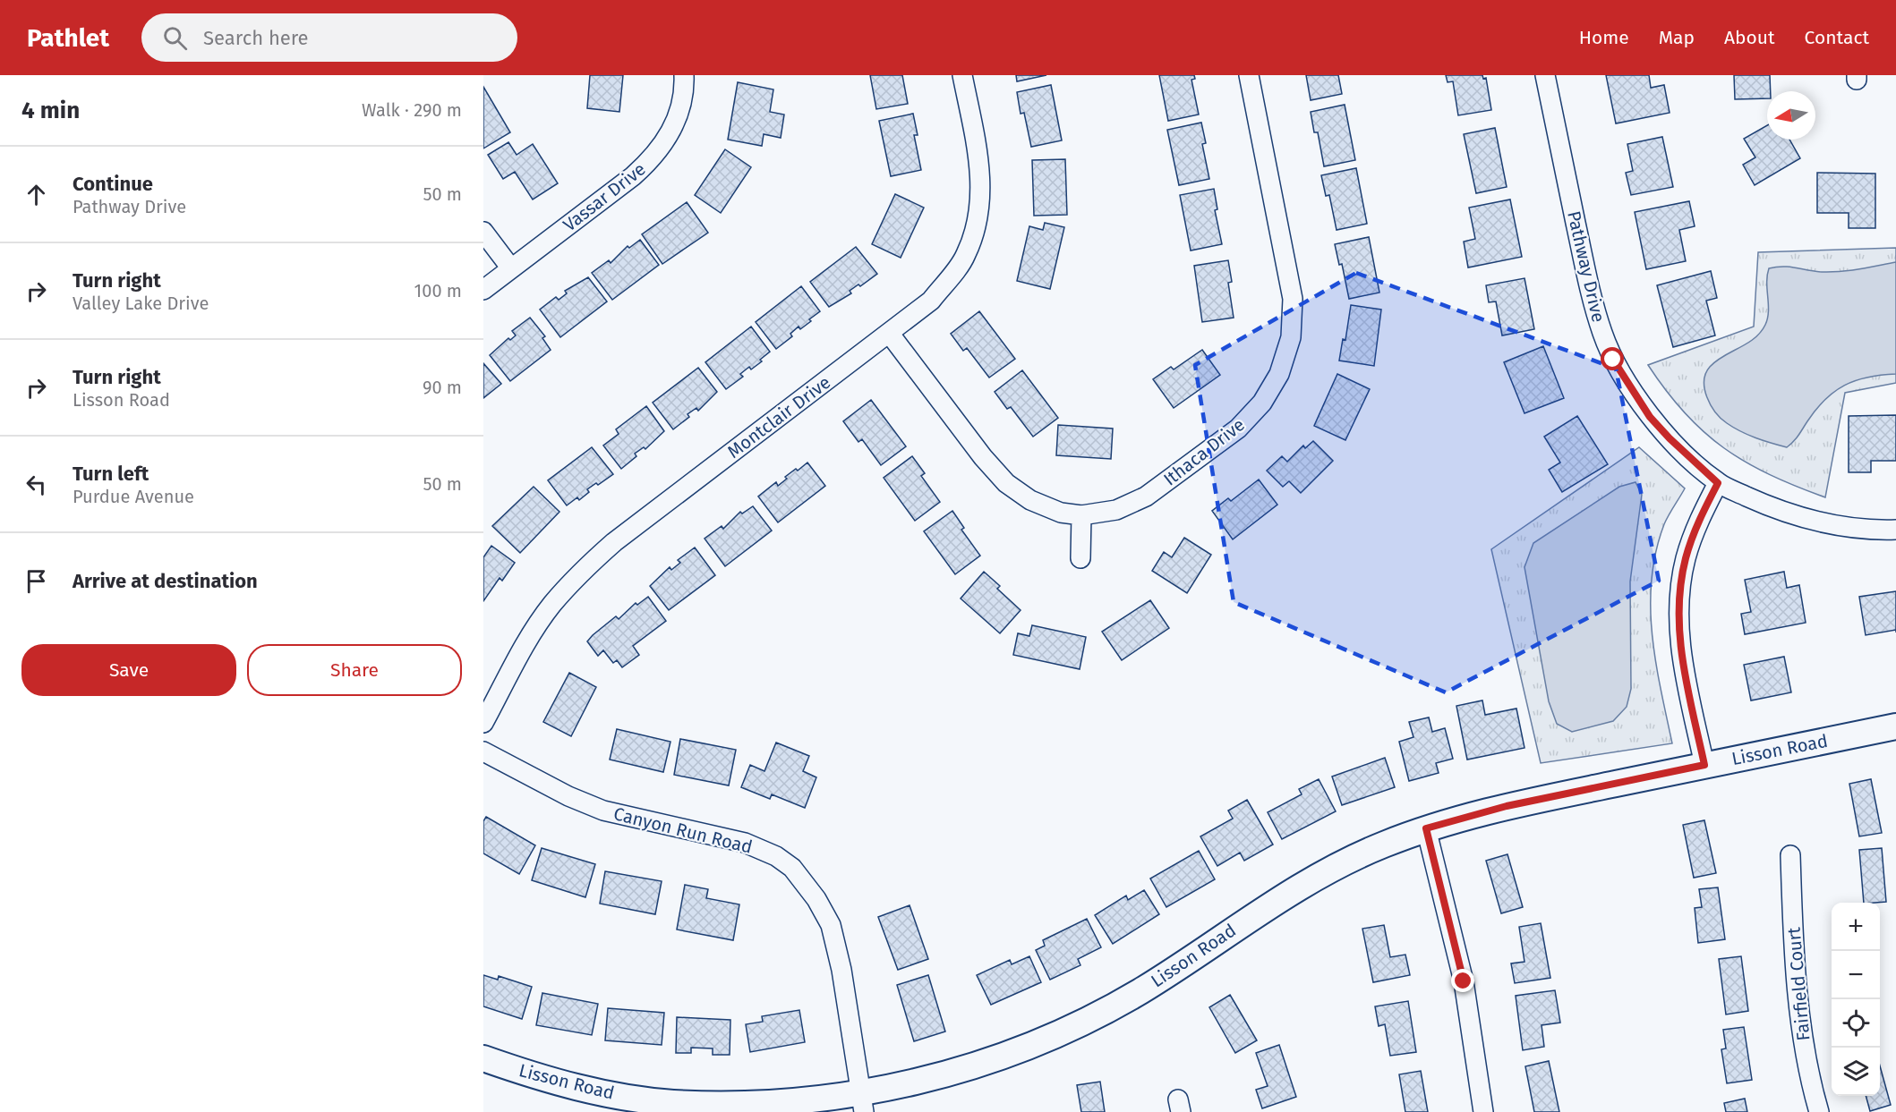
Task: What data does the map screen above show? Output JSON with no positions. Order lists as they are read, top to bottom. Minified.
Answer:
{"streets":{"street":["Vassar Drive","Pathway Drive","Montclair Drive","Ithaca Drive","Lisson Road","Canyon Run Road","Fairfield Court"]},"crossings":[["Montclair Drive","Ithaca Drive"],["Lisson Road","Canyon Run Road"]],"north":"left","page":{"header":"Pathlet","search":"Search here","nav":["Home","Map","About","Contact"],"heading":["4 min","Walk · 290 m"],"list":[["Continue","Pathway Drive","50 m"],["Turn right","Valley Lake Drive","100 m"],["Turn right","Lisson Road","90 m"],["Turn left","Purdue Avenue","50 m"],"Arrive at destination"],"buttons":["Save","Share"],"map_buttons":["+","−"]}}
